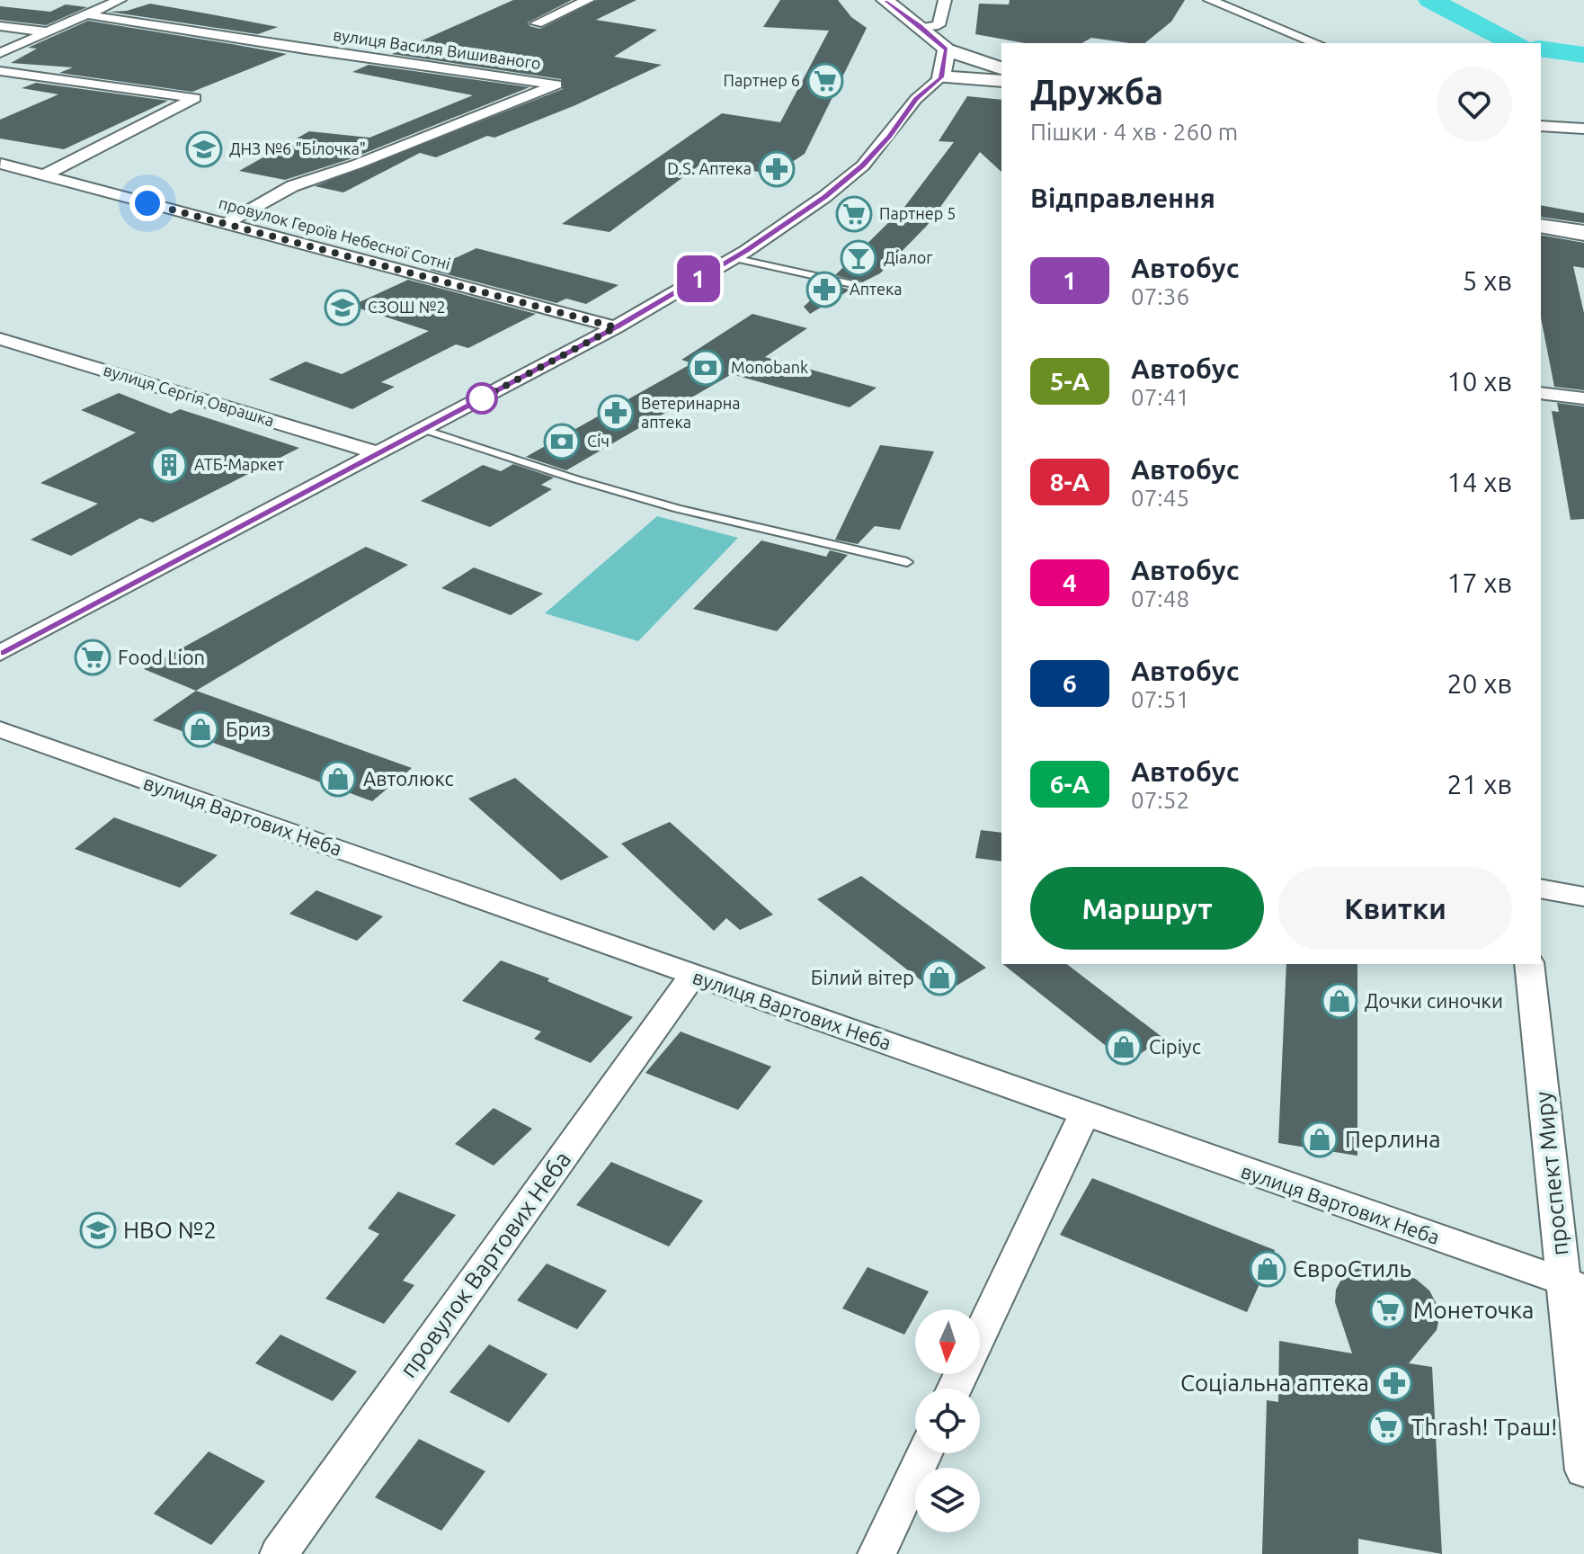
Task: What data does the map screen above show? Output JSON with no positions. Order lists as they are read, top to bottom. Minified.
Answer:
{"streets":{"street":["вулиця Василя Вишиваного","провулок Героїв Небесної Сотні","вулиця Сергія Оврашка","вулиця Вартових Неба","проспект Миру","провулок Вартових Неба"]},"crossings":[["вулиця Василя Вишиваного","провулок Героїв Небесної Сотні"],["вулиця Вартових Неба","проспект Миру"],["вулиця Вартових Неба","провулок Вартових Неба"]],"places":{"supermarket":["Партнер 6","Партнер 5","Food Lion","Монеточка","Thrash! Траш!"],"school or university":["ДНЗ №6 \"Білочка\"","СЗОШ №2","НВО №2"],"pharmacy":["D.S. Аптека","Аптека","Ветеринарна аптека","Соціальна аптека"],"bar":["Діалог"],"bank":["Monobank","Січ"],"building":["АТБ-Маркет"],"shop":["Бриз","Автолюкс","Білий вітер","Дочки синочки","Сіріус","Перлина","ЄвроСтиль"]},"lines":["bus line 1"],"north":"bottom","page":{"on_map":"1","heading":[["Дружба","Пішки · 4 хв · 260 m"],"Відправлення"],"list":[{"mark":"1","name":"Автобус","note":"07:36","value":"5 хв"},{"mark":"5-А","name":"Автобус","note":"07:41","value":"10 хв"},{"mark":"8-А","name":"Автобус","note":"07:45","value":"14 хв"},{"mark":"4","name":"Автобус","note":"07:48","value":"17 хв"},{"mark":"6","name":"Автобус","note":"07:51","value":"20 хв"},{"mark":"6-А","name":"Автобус","note":"07:52","value":"21 хв"}],"buttons":["Маршрут","Квитки"]}}
